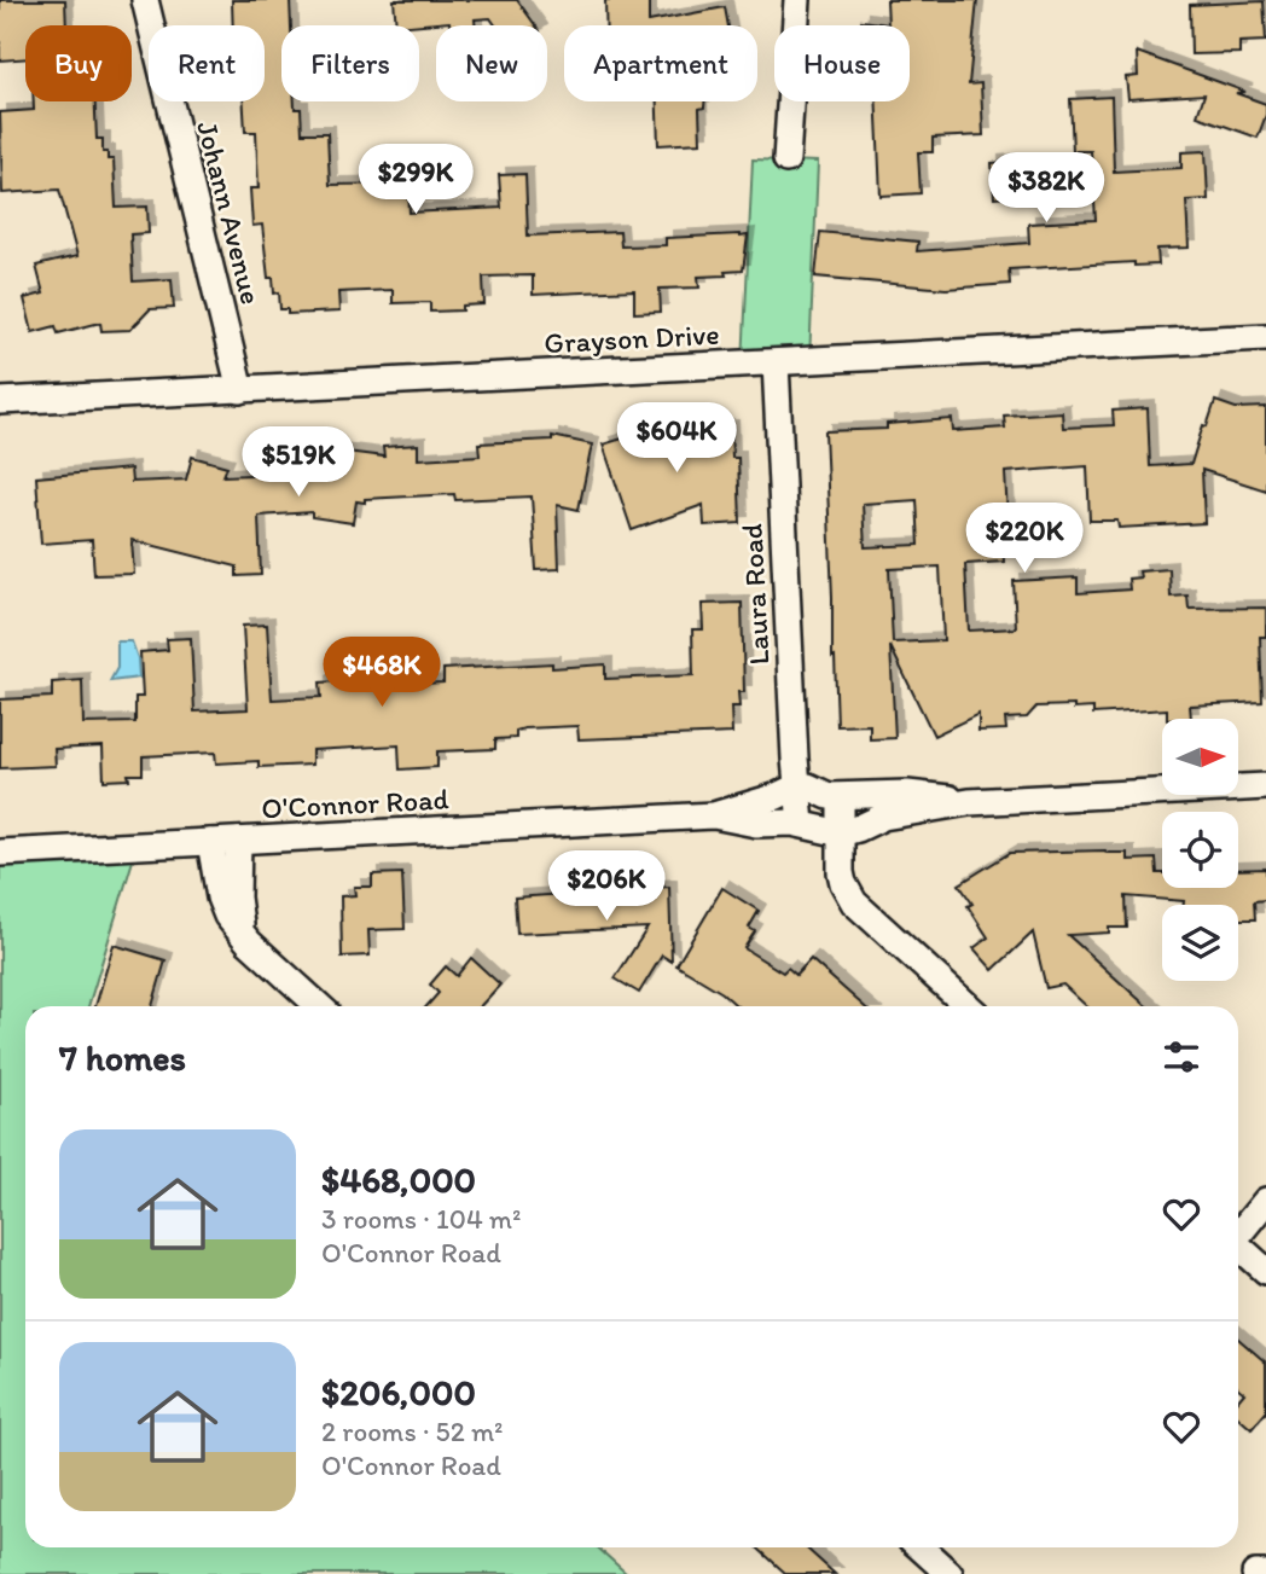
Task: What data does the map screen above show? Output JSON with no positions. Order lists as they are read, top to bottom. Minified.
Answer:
{"streets":{"street":["Johann Avenue","Grayson Drive","Laura Road","O'Connor Road"]},"crossings":[["Johann Avenue","Grayson Drive"],["Grayson Drive","Laura Road"],["Laura Road","O'Connor Road"]],"north":"right","page":{"chip":["Buy","Rent","Filters","New","Apartment","House"],"price":["$299K","$382K","$604K","$519K","$220K","$468K","$206K"],"heading":"7 homes","list":[{"name":"$468,000","note":"3 rooms · 104 m² · O'Connor Road"},{"name":"$206,000","note":"2 rooms · 52 m² · O'Connor Road"}]}}
